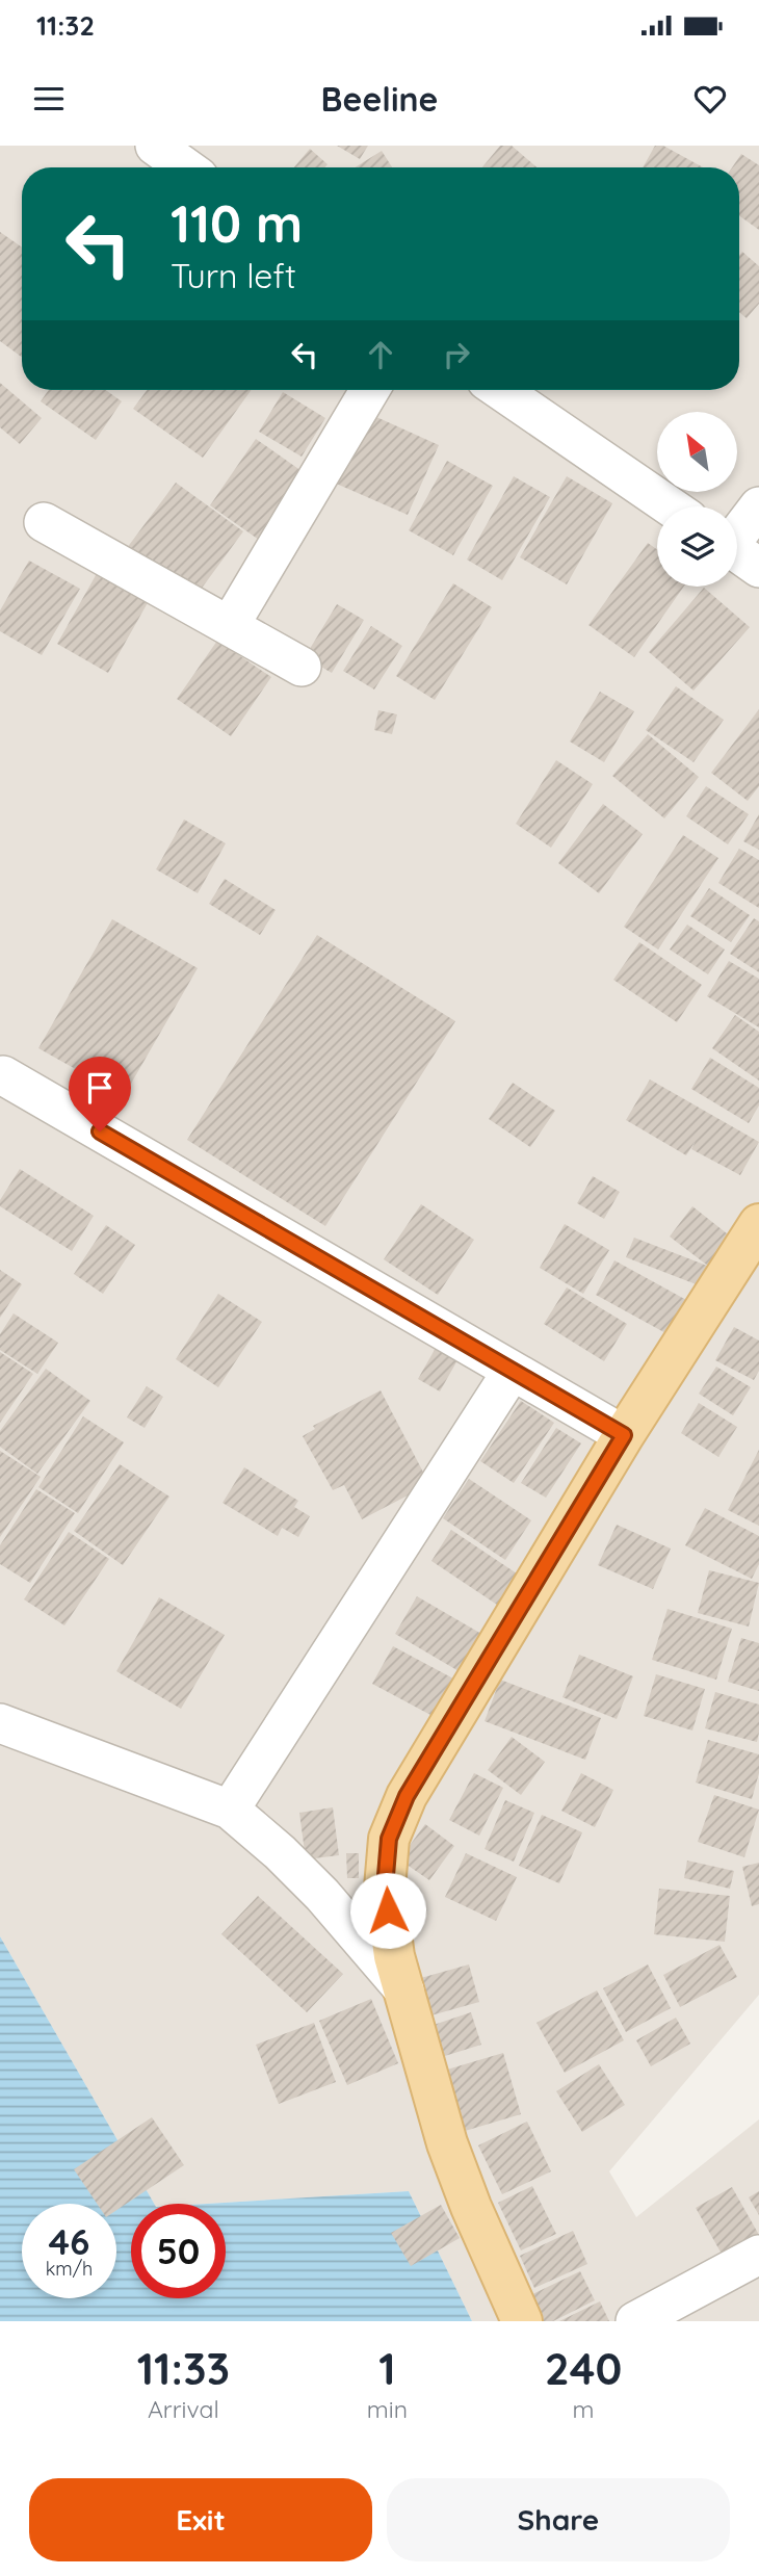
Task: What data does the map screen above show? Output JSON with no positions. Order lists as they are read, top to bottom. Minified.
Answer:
{"north":"top left","page":{"status":"11:32","header":"Beeline","turn":["110 m","Turn left"],"speed":"46 km/h","limit":"50","eta":["11:33","Arrival","1","min","240","m"],"buttons":["Exit","Share"]}}
